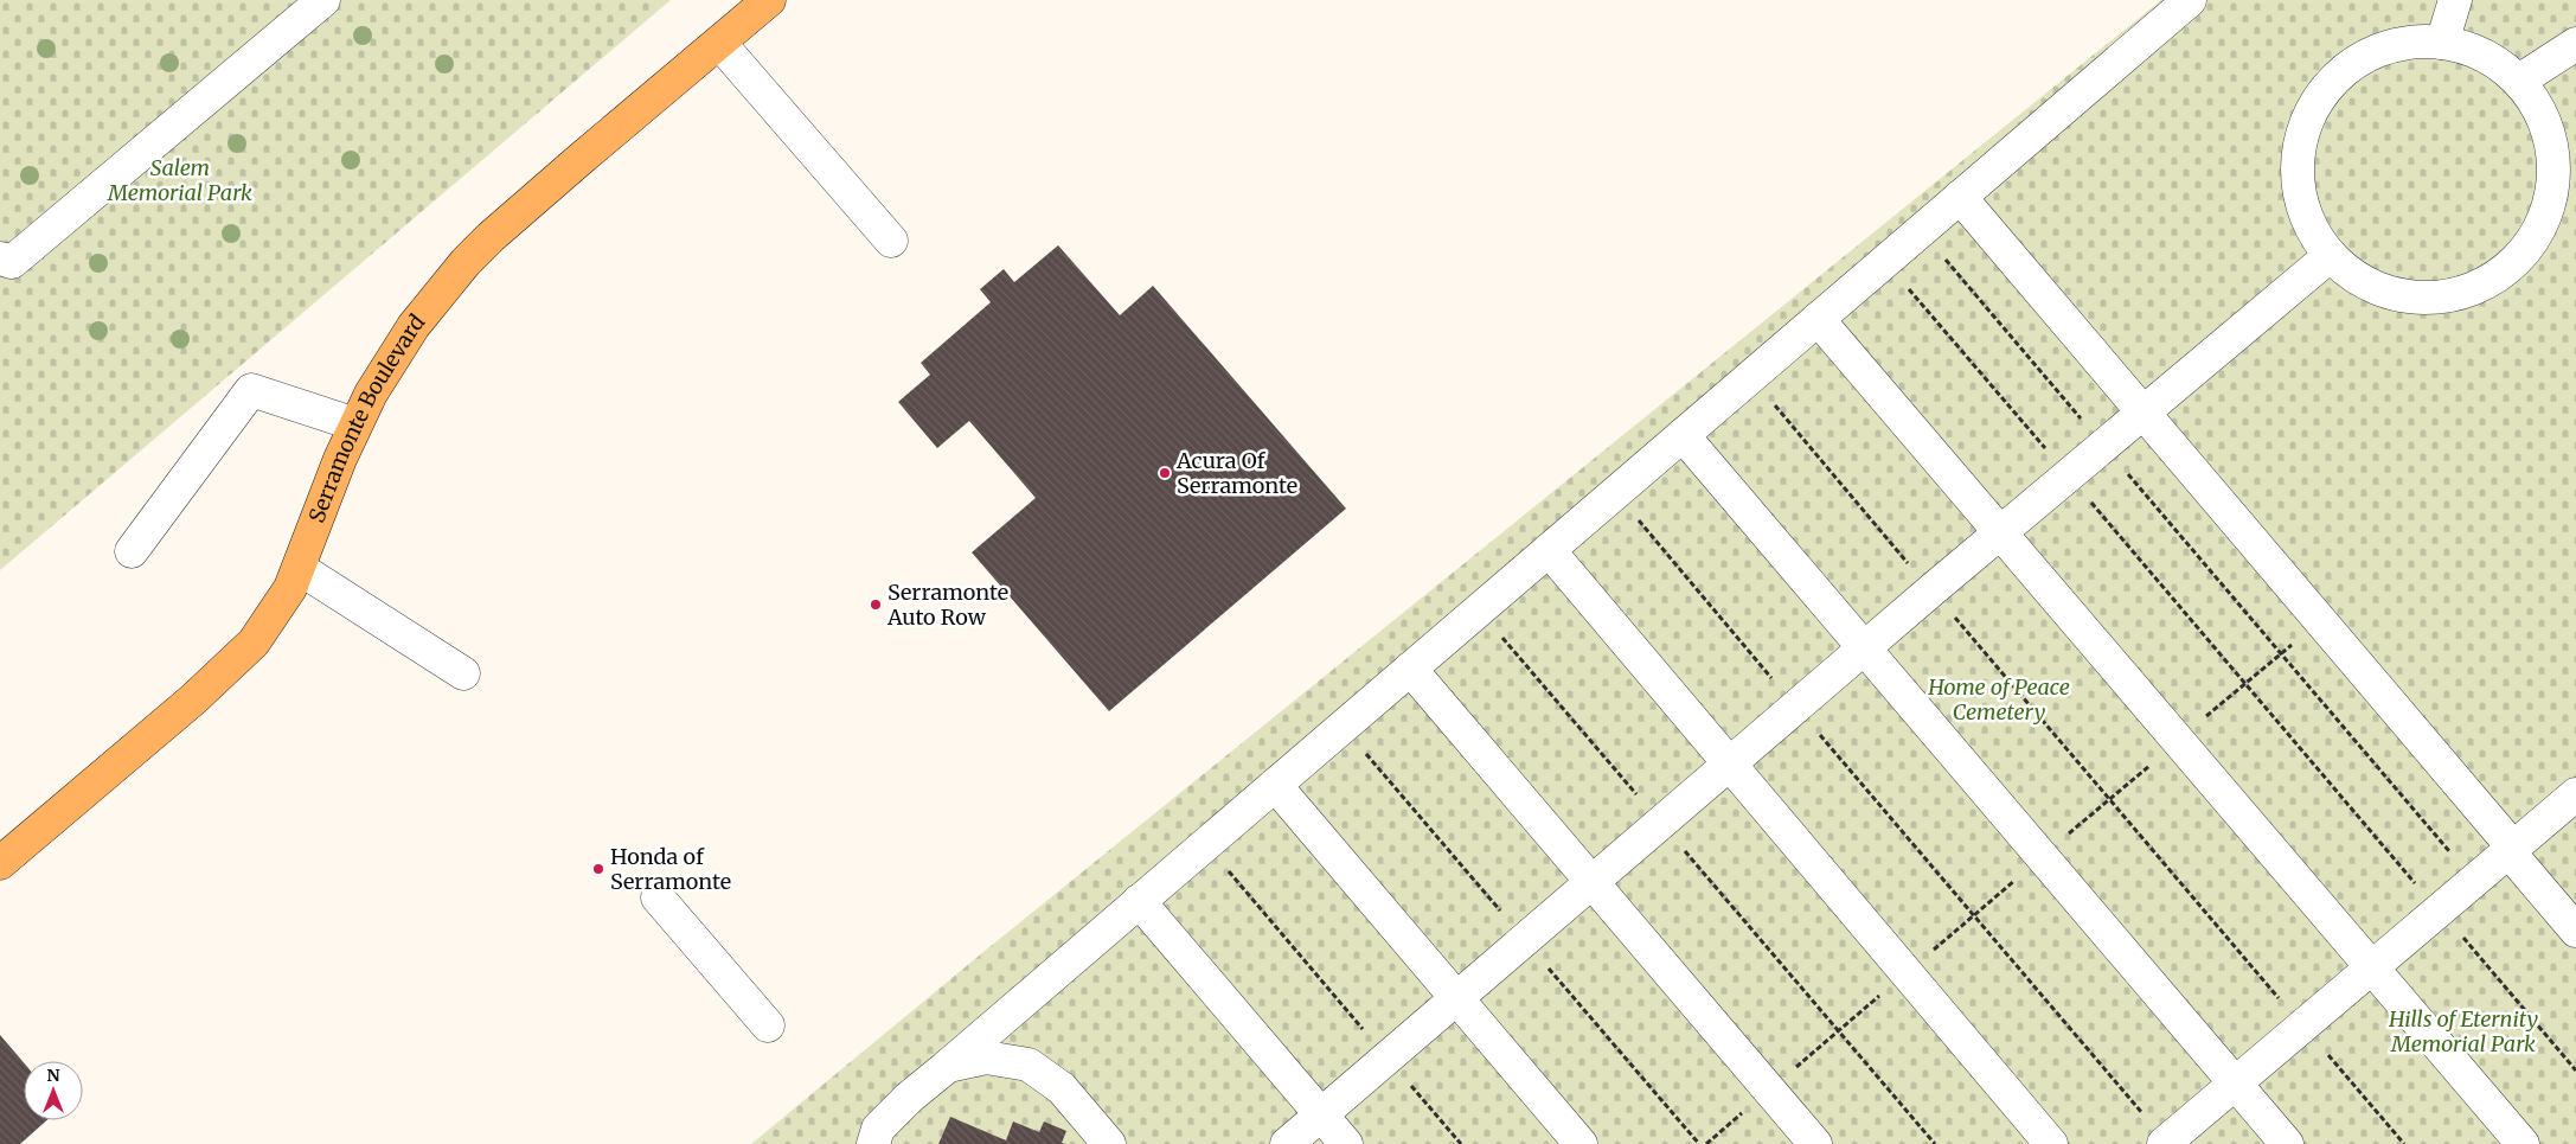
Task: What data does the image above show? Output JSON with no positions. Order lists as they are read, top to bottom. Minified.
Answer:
{"streets":{"main road":["Serramonte Boulevard"]},"parks":["Salem Memorial Park","Home of Peace Cemetery","Hills of Eternity Memorial Park"],"places":["Acura Of Serramonte","Serramonte Auto Row","Honda of Serramonte"],"north":"top"}
